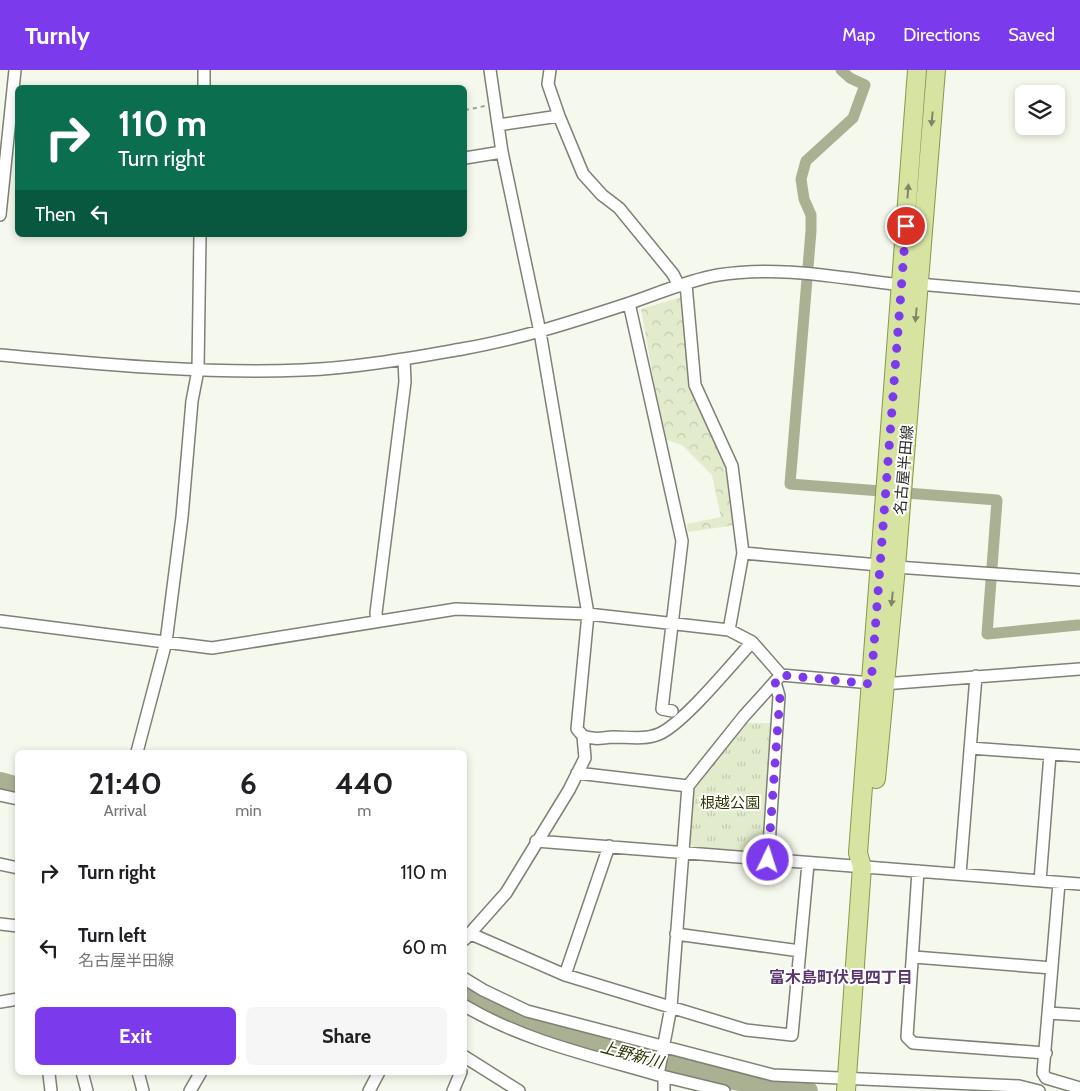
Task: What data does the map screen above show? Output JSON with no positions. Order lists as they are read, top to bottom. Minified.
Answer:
{"streets":{"main road":["名古屋半田線"]},"districts":["富木島町伏見四丁目"],"water":["上野新川"],"parks":["根越公園"],"page":{"header":"Turnly","nav":["Map","Directions","Saved"],"turn":["110 m","Turn right"],"then":"Then","eta":["21:40","Arrival","6","min","440","m"],"list":[{"name":"Turn right","value":"110 m"},{"name":"Turn left","note":"名古屋半田線","value":"60 m"}],"buttons":["Exit","Share"]}}
